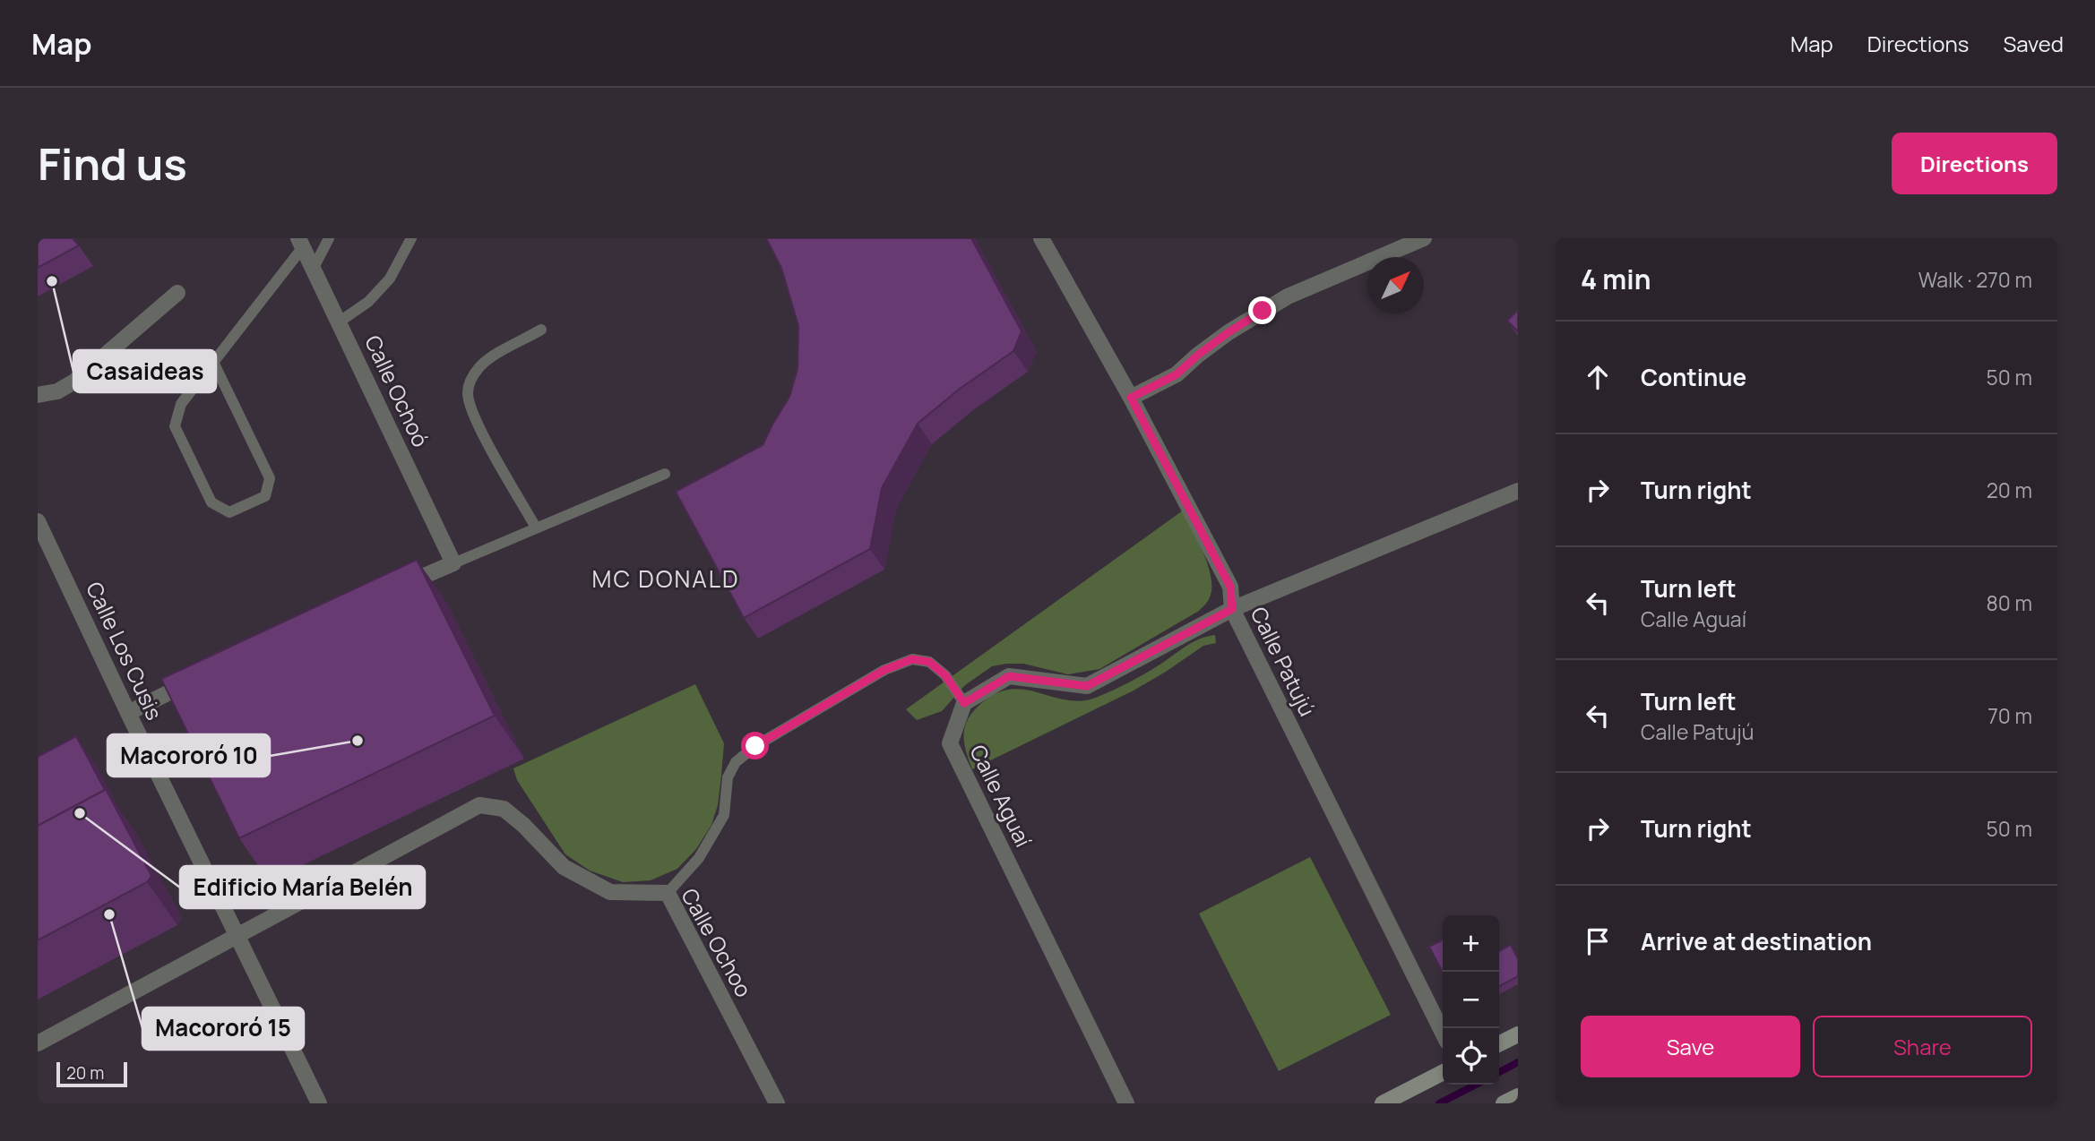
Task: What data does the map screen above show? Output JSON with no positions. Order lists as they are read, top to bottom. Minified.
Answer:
{"streets":{"street":["Calle Ochoó","Calle Los Cusis","Calle Patujú","Calle Aguaí","Calle Ochoo"]},"crossings":[["Calle Los Cusis","Calle Ochoo"]],"districts":["MC DONALD"],"places":["Casaideas","Macororó 10","Edificio María Belén","Macororó 15"],"scale_bar":"20 m","north":"top right","page":{"header":"Map","nav":["Map","Directions","Saved"],"buttons":["Directions",["Save","Share"]],"title":"Find us","heading":["4 min","Walk · 270 m"],"list":[["Continue","50 m"],["Turn right","20 m"],["Turn left","Calle Aguaí","80 m"],["Turn left","Calle Patujú","70 m"],["Turn right","50 m"],"Arrive at destination"],"map_buttons":["+","−"],"scale":"20 m"}}
